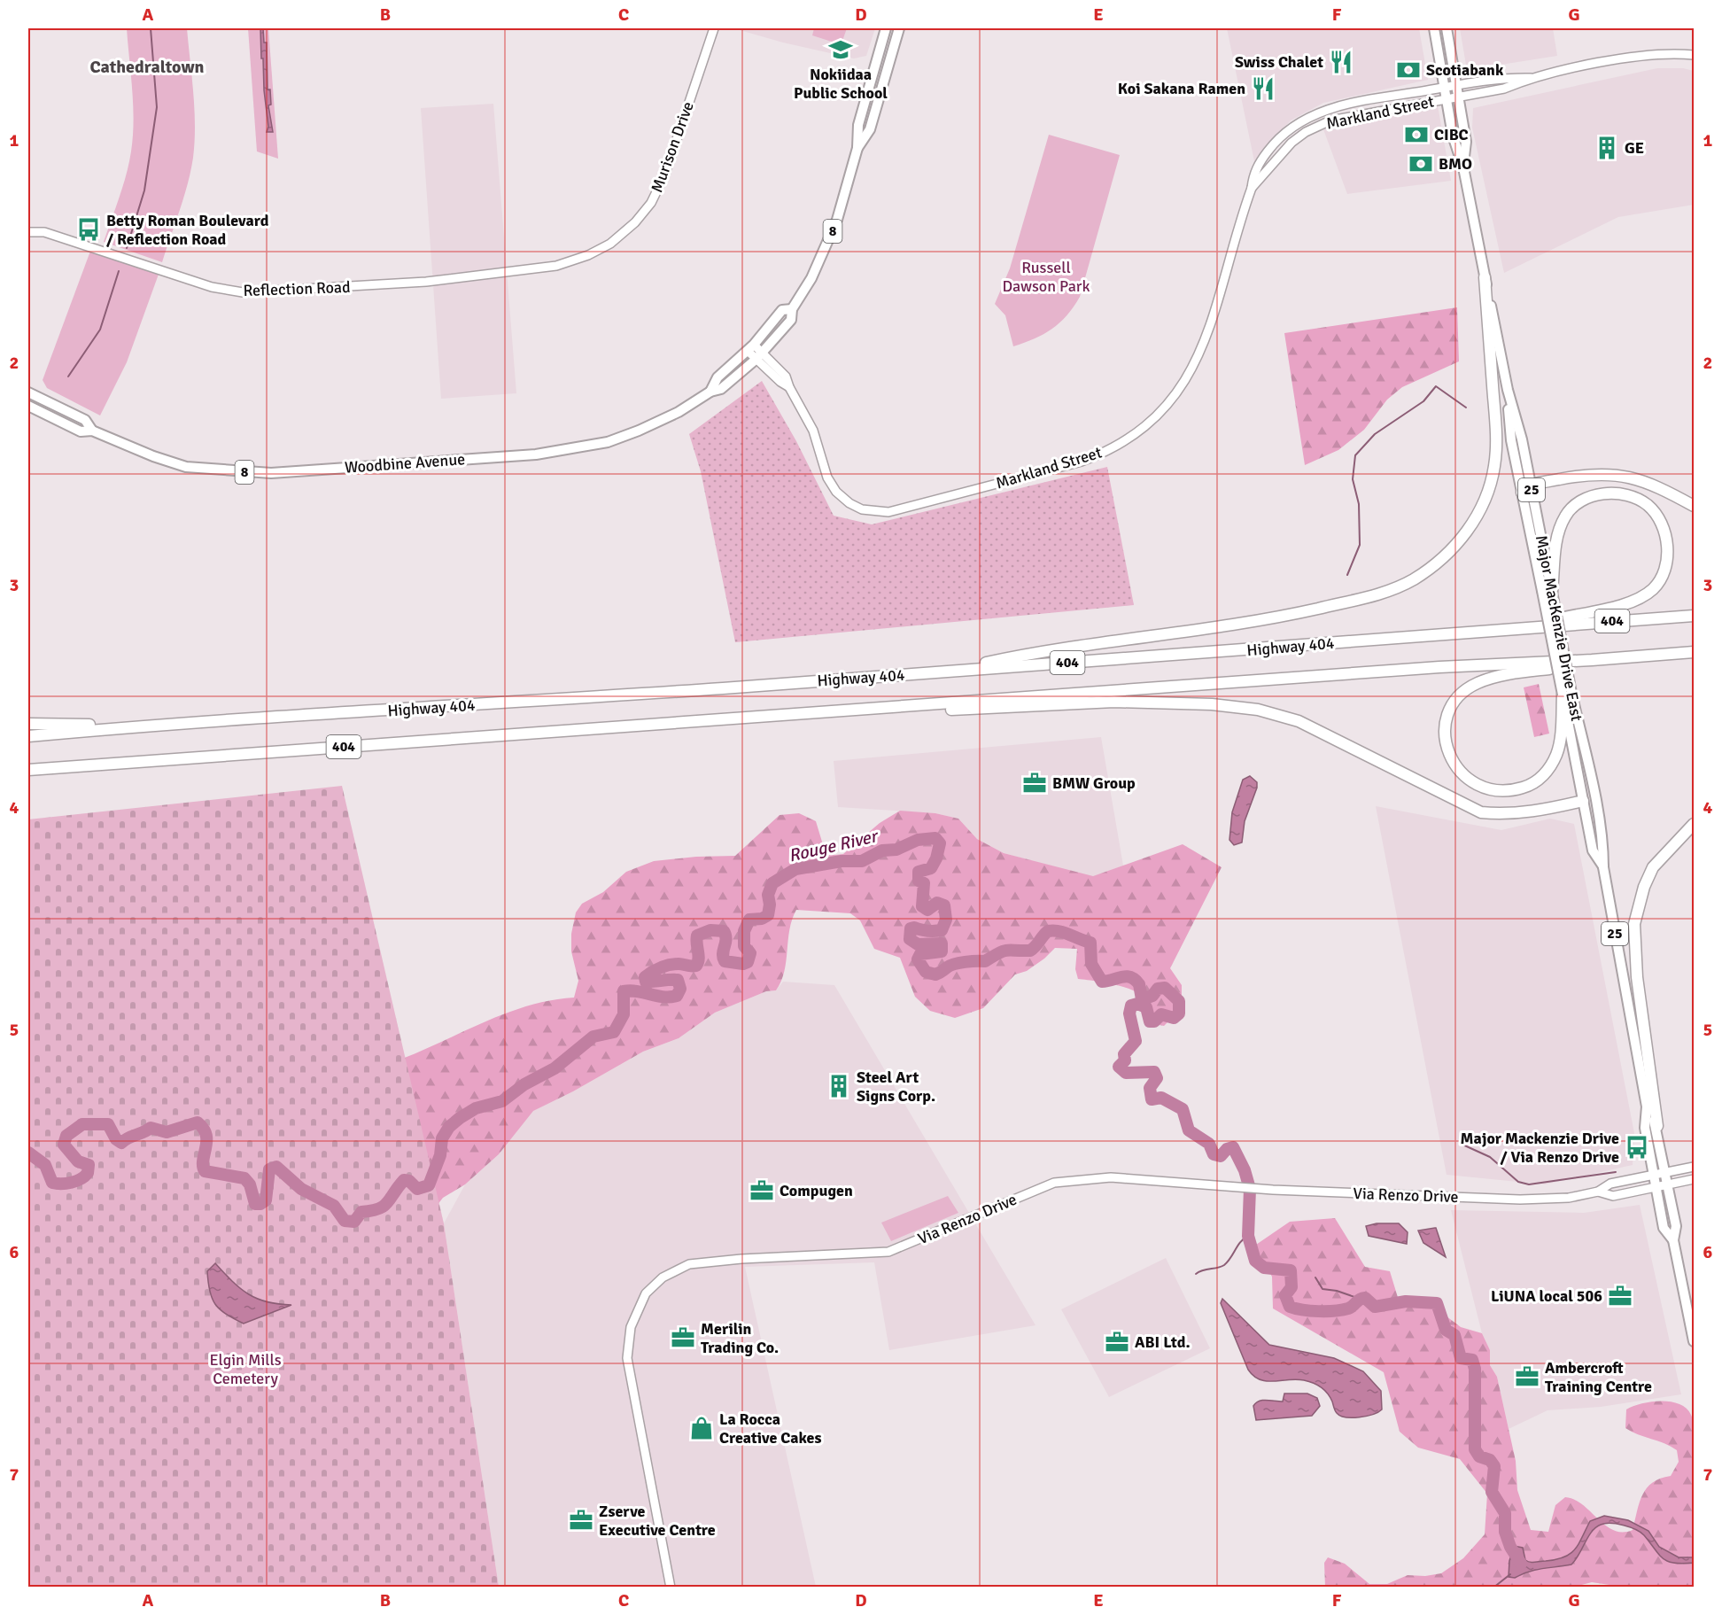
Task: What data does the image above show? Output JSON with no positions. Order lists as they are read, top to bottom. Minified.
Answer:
{"streets":{"highway":["404","Highway 404"],"main road":["8","Woodbine Avenue","25","Major MacKenzie Drive East"],"street":["Markland Street","Murison Drive","Reflection Road","Via Renzo Drive"]},"crossings":[["Markland Street","Woodbine Avenue"],["Markland Street","Major MacKenzie Drive East"],["Murison Drive","Reflection Road"],["Major MacKenzie Drive East","Via Renzo Drive"]],"districts":["Cathedraltown"],"water":["Rouge River"],"parks":["Russell Dawson Park","Elgin Mills Cemetery"],"places":{"school or university":["Nokiidaa Public School"],"restaurant":["Swiss Chalet","Koi Sakana Ramen"],"bank":["Scotiabank","CIBC","BMO"],"building":["GE","Steel Art Signs Corp."],"bus stop":["Betty Roman Boulevard / Reflection Road","Major Mackenzie Drive / Via Renzo Drive"],"office":["BMW Group","Compugen","LiUNA local 506","Merilin Trading Co.","ABI Ltd.","Ambercroft Training Centre","Zserve Executive Centre"],"shop":["La Rocca Creative Cakes"]},"grid":{"columns":["A","B","C","D","E","F","G"],"rows":["1","2","3","4","5","6","7"]}}
